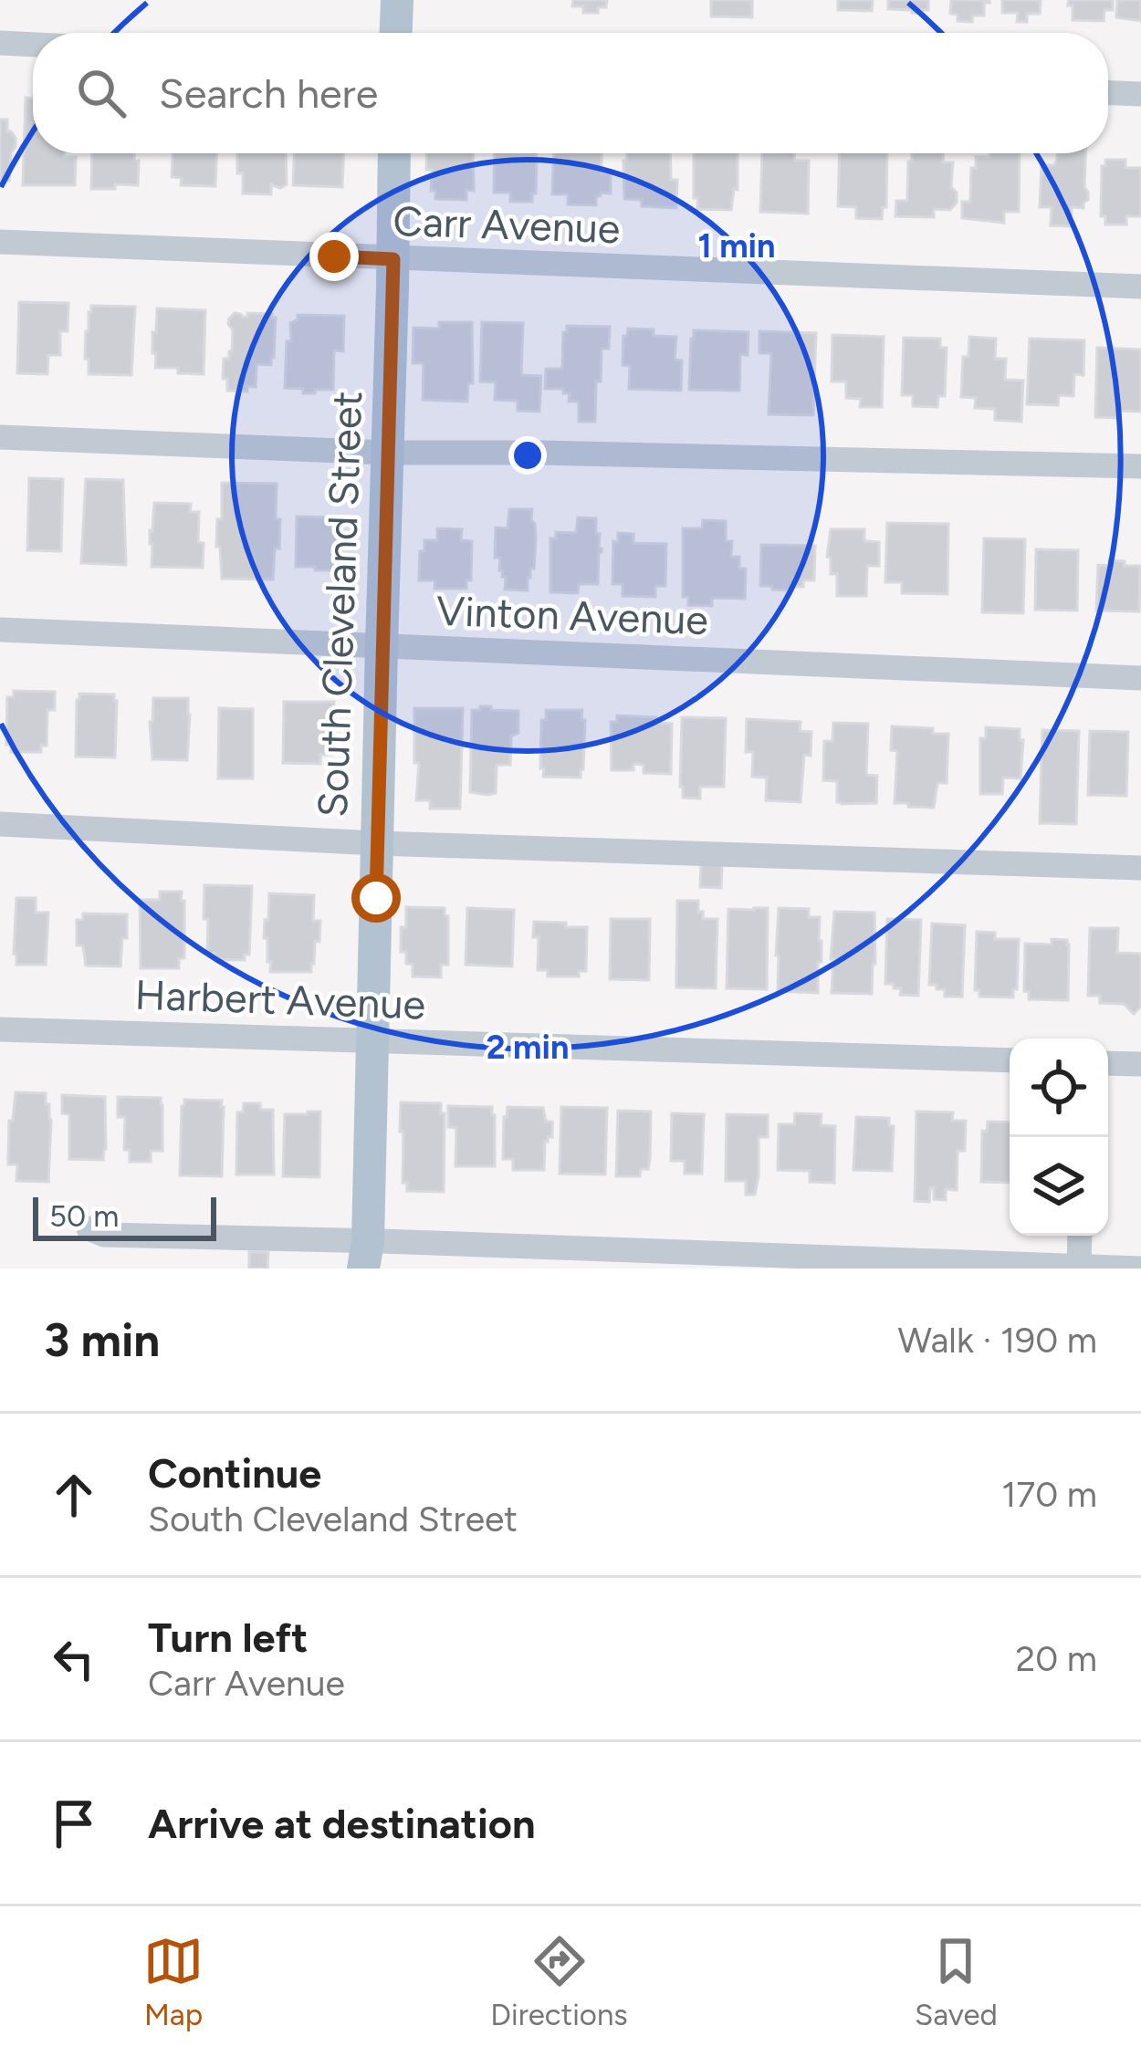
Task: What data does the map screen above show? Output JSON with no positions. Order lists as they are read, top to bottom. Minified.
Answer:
{"streets":{"main road":["South Cleveland Street"],"street":["Carr Avenue","Vinton Avenue","Harbert Avenue"]},"crossings":[["Carr Avenue","South Cleveland Street"],["South Cleveland Street","Vinton Avenue"],["South Cleveland Street","Harbert Avenue"]],"scale_bar":"50 m","page":{"search":"Search here","scale":"50 m","heading":["3 min","Walk · 190 m"],"list":[["Continue","South Cleveland Street","170 m"],["Turn left","Carr Avenue","20 m"],"Arrive at destination"],"nav":["Map","Directions","Saved"]},"rings":["1 min","2 min"]}
